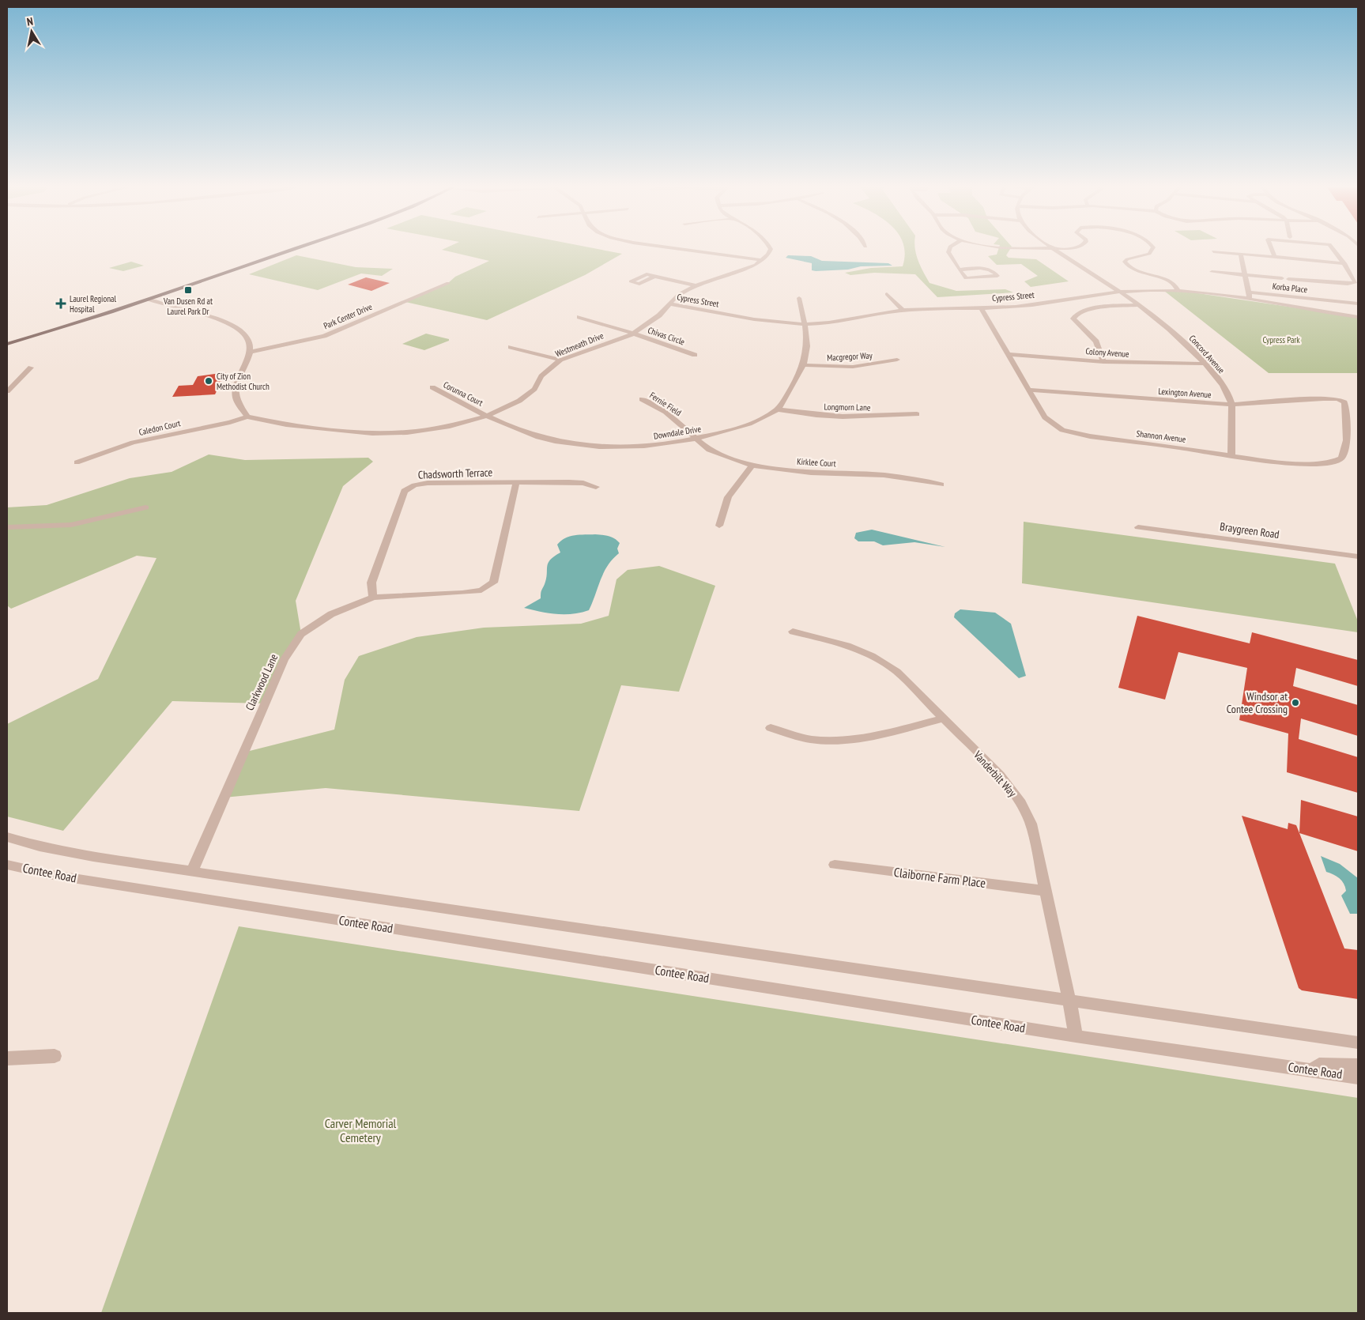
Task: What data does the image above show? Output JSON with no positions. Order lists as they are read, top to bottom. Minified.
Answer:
{"streets":{"street":["Korba Place","Cypress Street","Park Center Drive","Chivas Circle","Westmeath Drive","Colony Avenue","Concord Avenue","Macgregor Way","Lexington Avenue","Corunna Court","Fernie Field","Longmorn Lane","Caledon Court","Downdale Drive","Shannon Avenue","Kirklee Court","Chadsworth Terrace","Braygreen Road","Clarkwood Lane","Vanderbilt Way","Contee Road","Claiborne Farm Place"]},"crossings":[["Cypress Street","Westmeath Drive"],["Cypress Street","Concord Avenue"],["Cypress Street","Downdale Drive"],["Cypress Street","Shannon Avenue"],["Chivas Circle","Westmeath Drive"],["Westmeath Drive","Corunna Court"],["Westmeath Drive","Caledon Court"],["Westmeath Drive","Downdale Drive"],["Colony Avenue","Concord Avenue"],["Colony Avenue","Shannon Avenue"],["Concord Avenue","Lexington Avenue"],["Concord Avenue","Shannon Avenue"],["Macgregor Way","Downdale Drive"],["Lexington Avenue","Shannon Avenue"],["Corunna Court","Downdale Drive"],["Fernie Field","Downdale Drive"],["Fernie Field","Kirklee Court"],["Longmorn Lane","Downdale Drive"],["Downdale Drive","Kirklee Court"],["Chadsworth Terrace","Clarkwood Lane"],["Clarkwood Lane","Contee Road"],["Vanderbilt Way","Contee Road"],["Vanderbilt Way","Claiborne Farm Place"]],"parks":["Cypress Park","Carver Memorial Cemetery"],"places":{"transit":["Van Dusen Rd at Laurel Park Dr"],"health":["Laurel Regional Hospital"],"other":["City of Zion Methodist Church","Windsor at Contee Crossing"]},"north":"top"}
